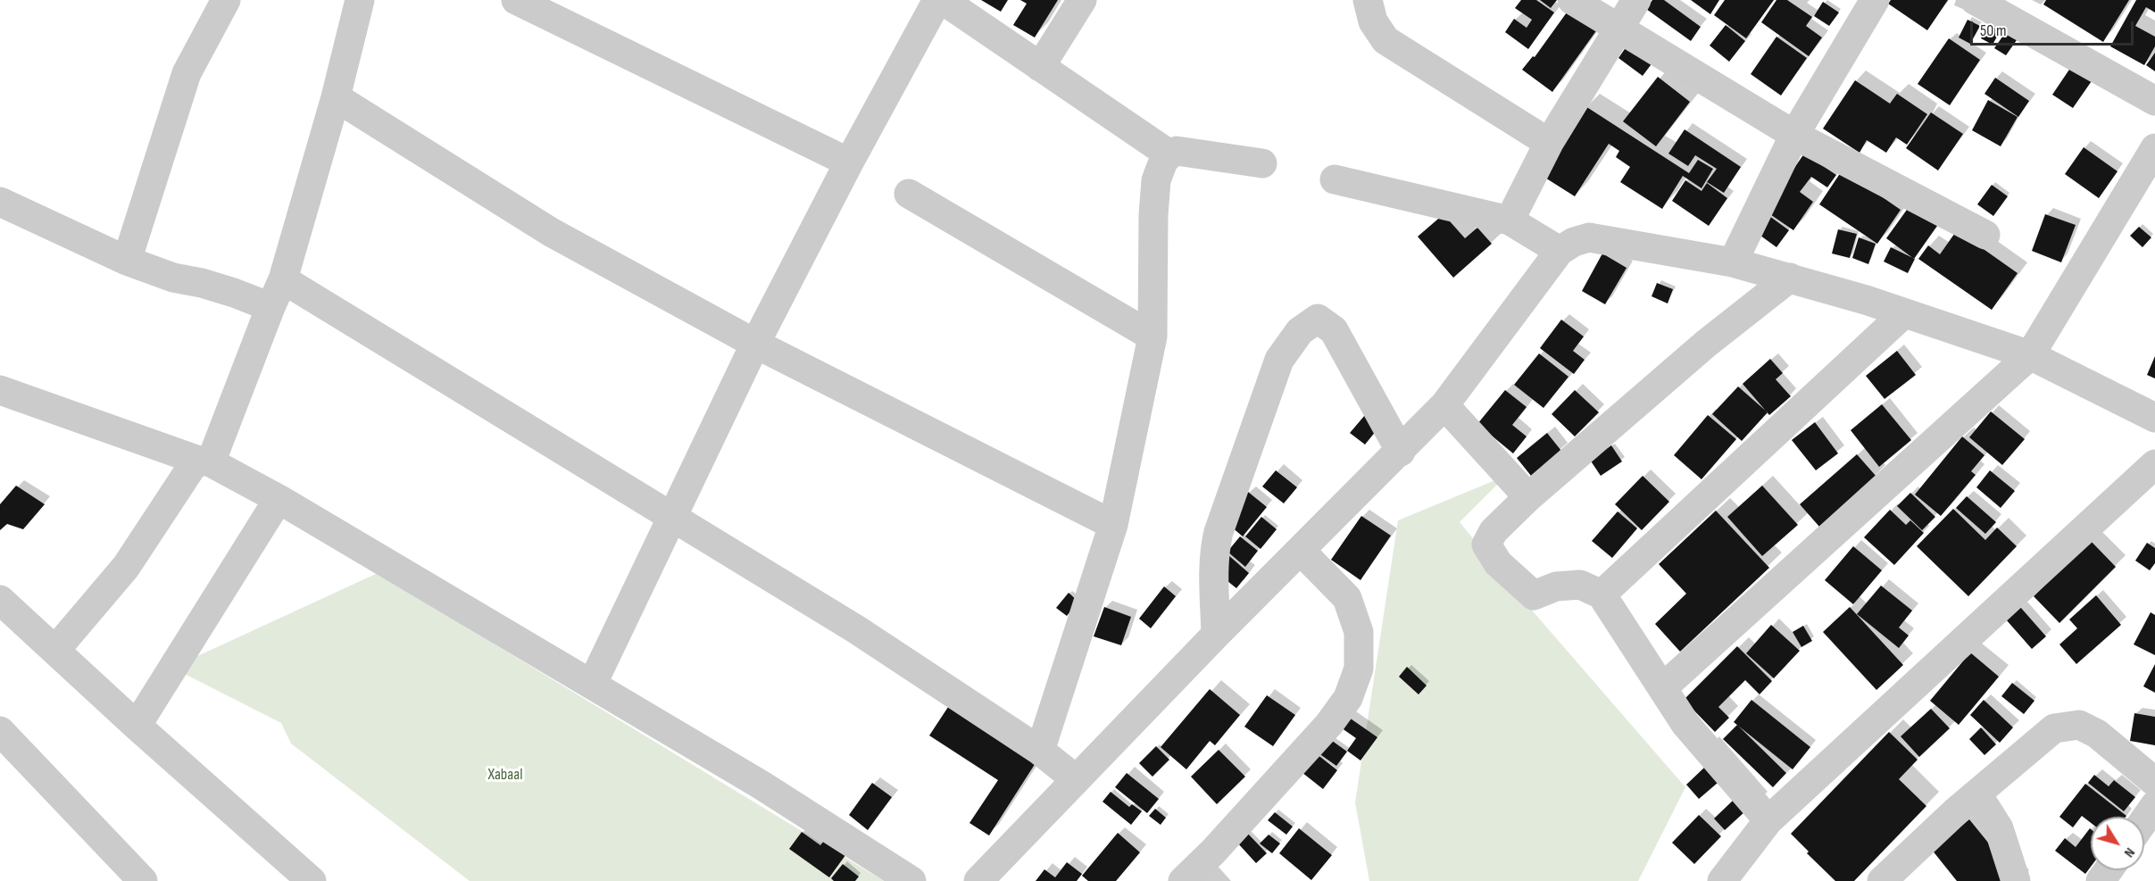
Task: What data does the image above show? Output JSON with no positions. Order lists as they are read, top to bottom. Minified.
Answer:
{"parks":["Xabaal"],"scale_bar":"50 m","north":"bottom right"}
